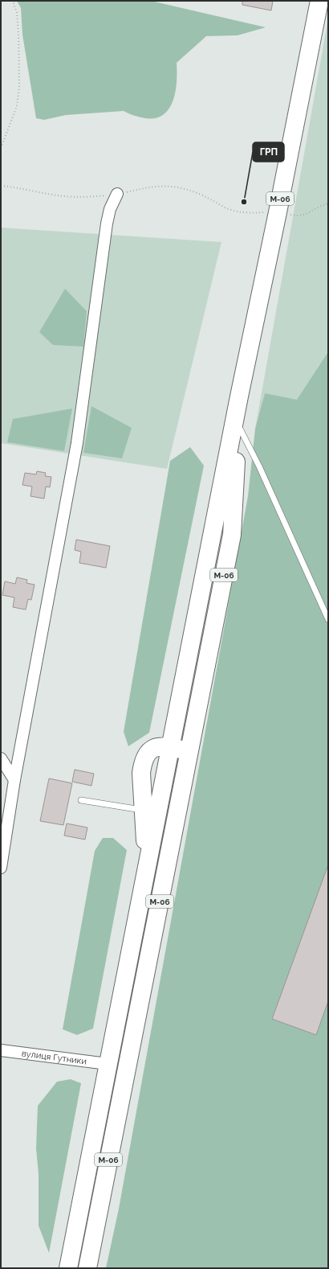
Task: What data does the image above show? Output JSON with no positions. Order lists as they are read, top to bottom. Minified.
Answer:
{"streets":{"highway":["М-06"],"street":["вулиця Гутники"]},"crossings":[["М-06","вулиця Гутники"]],"places":["ГРП"]}
